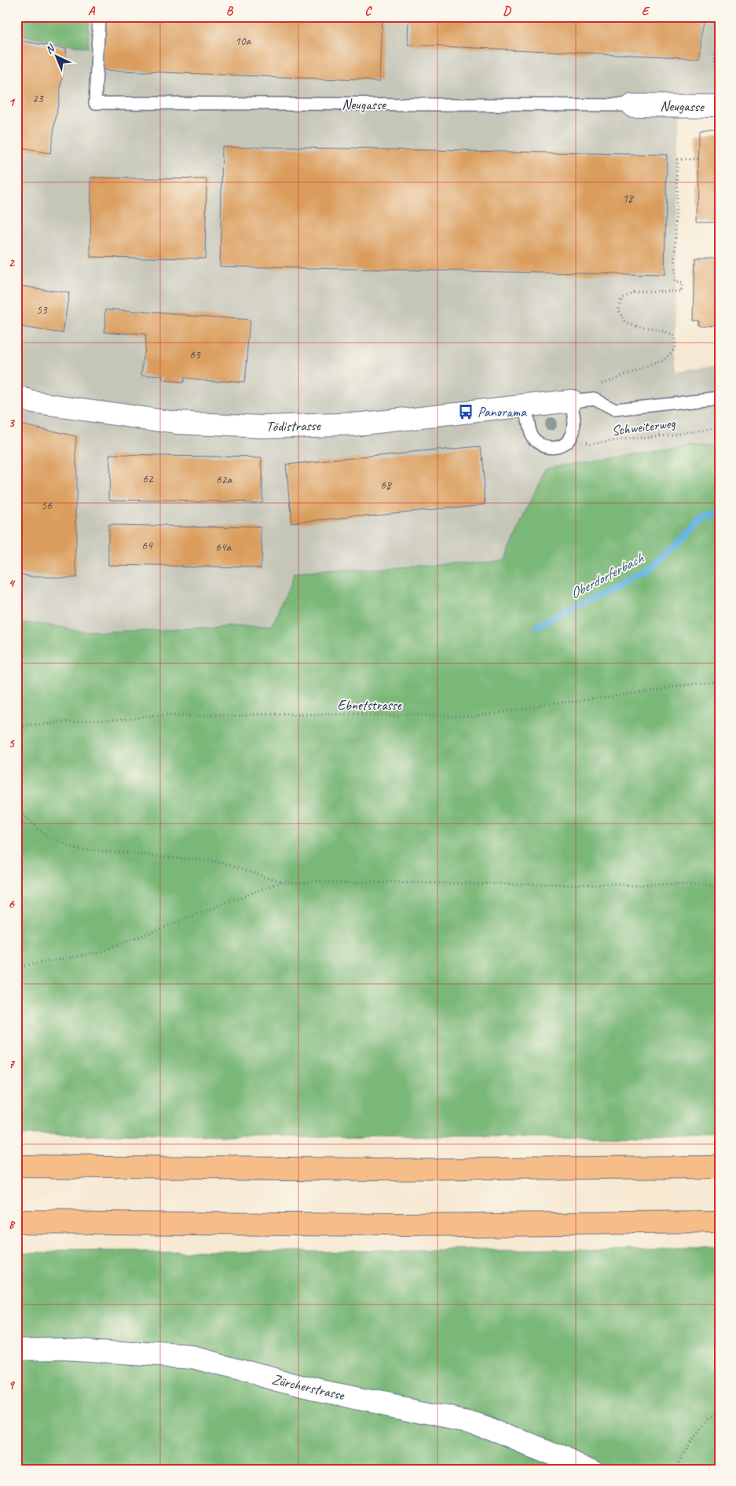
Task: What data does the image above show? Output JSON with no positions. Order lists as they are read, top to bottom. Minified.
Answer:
{"streets":{"street":["Neugasse","Tödistrasse","Zürcherstrasse"],"path":["Schweiterweg","Ebnetstrasse"]},"water":["Oberdorferbach"],"places":{"bus stop":["Panorama"]},"house_numbers":["10a","23","18","53","63","62","62a","68","56","64","64a"],"north":"top left","grid":{"columns":["A","B","C","D","E"],"rows":["1","2","3","4","5","6","7","8","9"]}}
